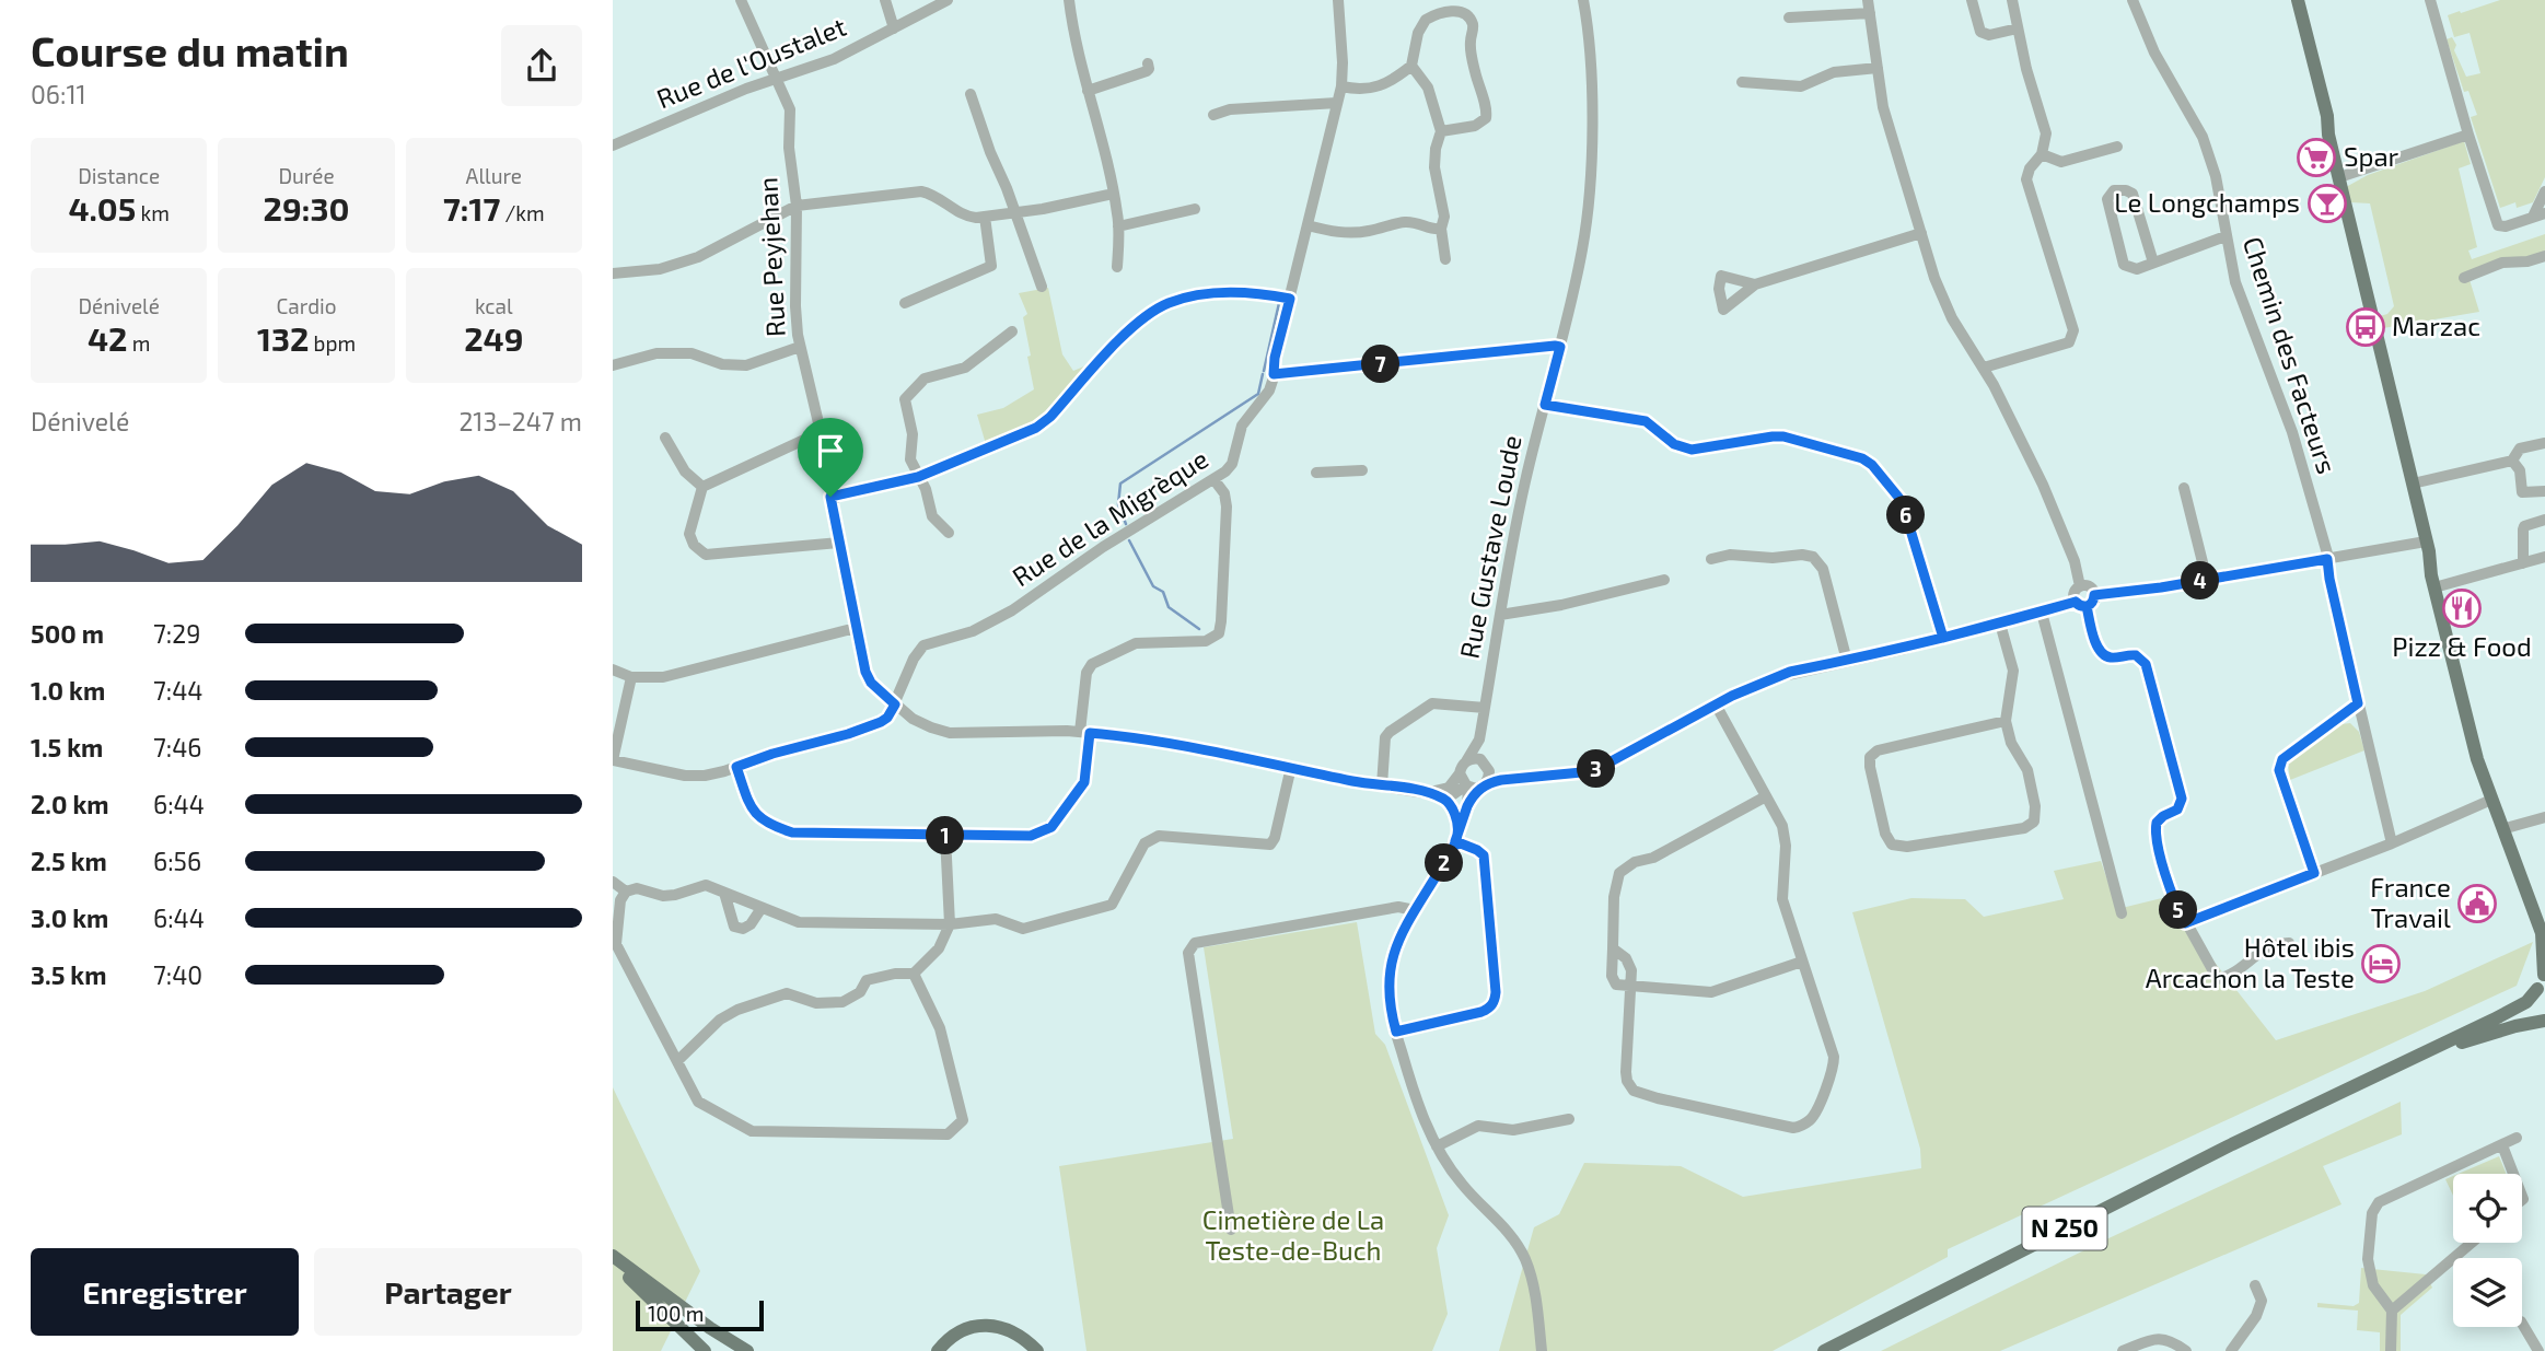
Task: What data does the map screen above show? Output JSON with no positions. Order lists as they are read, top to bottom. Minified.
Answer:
{"streets":{"main road":["N 250"],"street":["Rue de l'Oustalet","Rue Peyjehan","Chemin des Facteurs","Rue de la Migrèque","Rue Gustave Loude"]},"crossings":[["Rue de l'Oustalet","Rue Peyjehan"],["Rue Peyjehan","Rue de la Migrèque"],["Rue Peyjehan","Rue Gustave Loude"]],"parks":["Cimetière de La Teste-de-Buch"],"places":{"supermarket":["Spar"],"bar":["Le Longchamps"],"bus stop":["Marzac"],"restaurant":["Pizz & Food"],"public building":["France Travail"],"hotel":["Hôtel ibis Arcachon la Teste"]},"scale_bar":"100 m","page":{"heading":["Course du matin","06:11"],"stats":[["Distance","4.05 km"],["Durée","29:30"],["Allure","7:17 /km"],["Dénivelé","42 m"],["Cardio","132 bpm"],["kcal","249"]],"pins":["7","6","4","3","1","2","5"],"chart":["Dénivelé","213–247 m"],"list":[{"name":"500 m","note":"7:29"},{"name":"1.0 km","note":"7:44"},{"name":"1.5 km","note":"7:46"},{"name":"2.0 km","note":"6:44"},{"name":"2.5 km","note":"6:56"},{"name":"3.0 km","note":"6:44"},{"name":"3.5 km","note":"7:40"}],"buttons":["Enregistrer","Partager"],"scale":"100 m"}}
